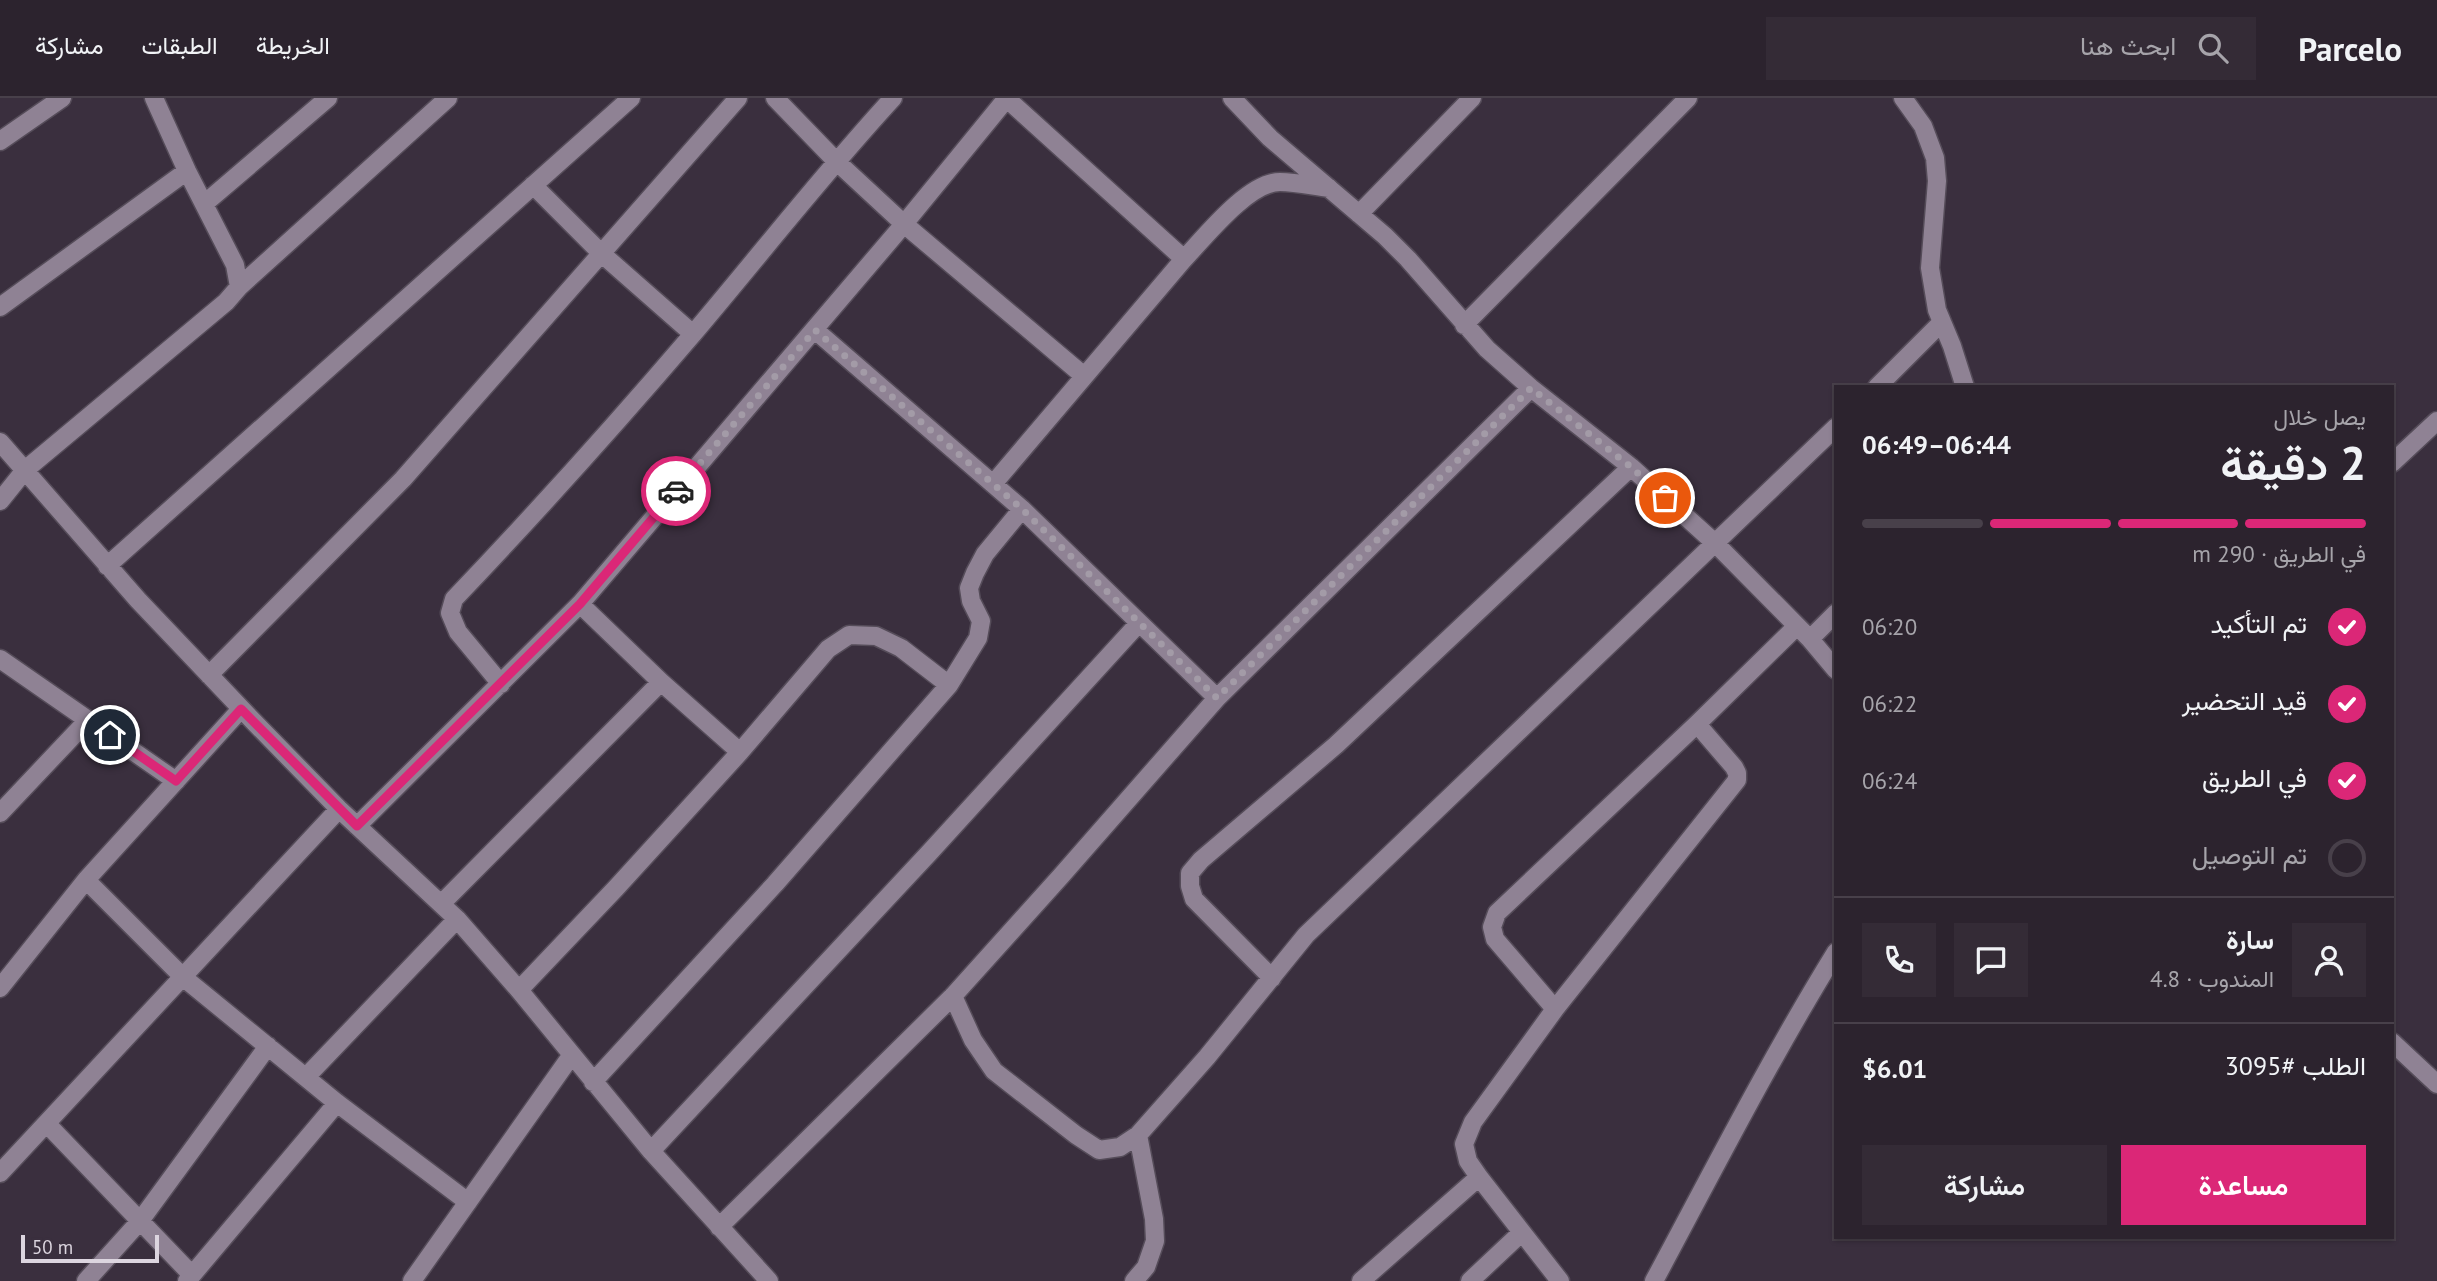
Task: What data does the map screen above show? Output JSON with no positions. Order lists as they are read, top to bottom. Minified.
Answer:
{"scale_bar":"50 m","page":{"header":"Parcelo","search":"ابحث هنا","nav":["الخريطة","الطبقات","مشاركة"],"heading":["2 دقيقة","يصل خلال","06:44–06:49"],"panel":["سارة","المندوب · 4.8","الطلب #3095","$6.01"],"bar":"في الطريق · 290 m","list":[["تم التأكيد","06:20"],["قيد التحضير","06:22"],["في الطريق","06:24"],"تم التوصيل"],"buttons":["مساعدة","مشاركة"],"scale":"50 m"}}
